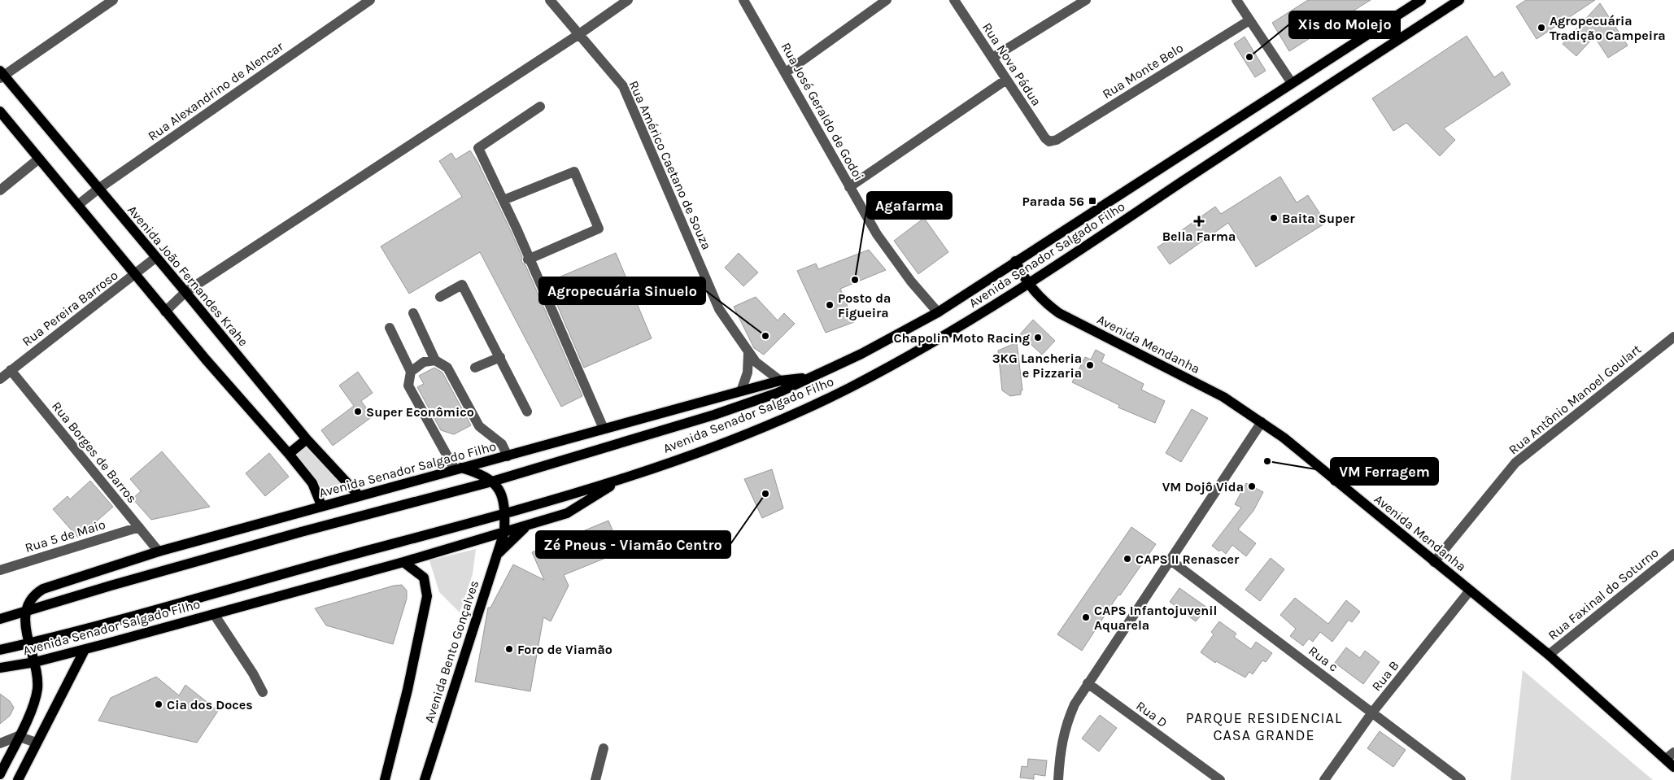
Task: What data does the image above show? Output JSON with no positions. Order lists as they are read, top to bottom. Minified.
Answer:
{"streets":{"main road":["Avenida Senador Salgado Filho","Avenida João Fernandes Krahe","Avenida Mendanha","Avenida Bento Gonçalves"],"street":["Rua Nova Pádua","Rua Monte Belo","Rua Alexandrino de Alencar","Rua José Geraldo de Godoi","Rua Américo Caetano de Souza","Rua Pereira Barroso","Rua Antônio Manoel Goulart","Rua Borges de Barros","Rua 5 de Maio","Rua Faxinal do Soturno","Rua c","Rua B","Rua D"]},"crossings":[["Rua Nova Pádua","Rua Monte Belo"],["Rua Alexandrino de Alencar","Avenida João Fernandes Krahe"],["Rua José Geraldo de Godoi","Avenida Senador Salgado Filho"],["Rua Américo Caetano de Souza","Avenida Senador Salgado Filho"],["Avenida Senador Salgado Filho","Avenida João Fernandes Krahe"],["Avenida Senador Salgado Filho","Avenida Mendanha"],["Avenida Senador Salgado Filho","Rua Borges de Barros"],["Avenida Senador Salgado Filho","Avenida Bento Gonçalves"],["Avenida João Fernandes Krahe","Rua Pereira Barroso"],["Rua Pereira Barroso","Rua Borges de Barros"],["Avenida Mendanha","Rua Antônio Manoel Goulart"],["Avenida Mendanha","Rua Faxinal do Soturno"],["Avenida Mendanha","Rua B"],["Rua Borges de Barros","Rua 5 de Maio"],["Rua c","Rua B"]],"districts":["PARQUE RESIDENCIAL CASA GRANDE"],"places":{"other":["Agropecuária Tradição Campeira","Xis do Molejo","Baita Super","Agafarma","Posto da Figueira","Agropecuária Sinuelo","Chapolin Moto Racing","3KG Lancheria e Pizzaria","Super Econômico","VM Ferragem","VM Dojô Vida","Zé Pneus - Viamão Centro","CAPS II Renascer","CAPS Infantojuvenil Aquarela","Foro de Viamão","Cia dos Doces"],"transit":["Parada 56"],"health":["Bella Farma"]}}
